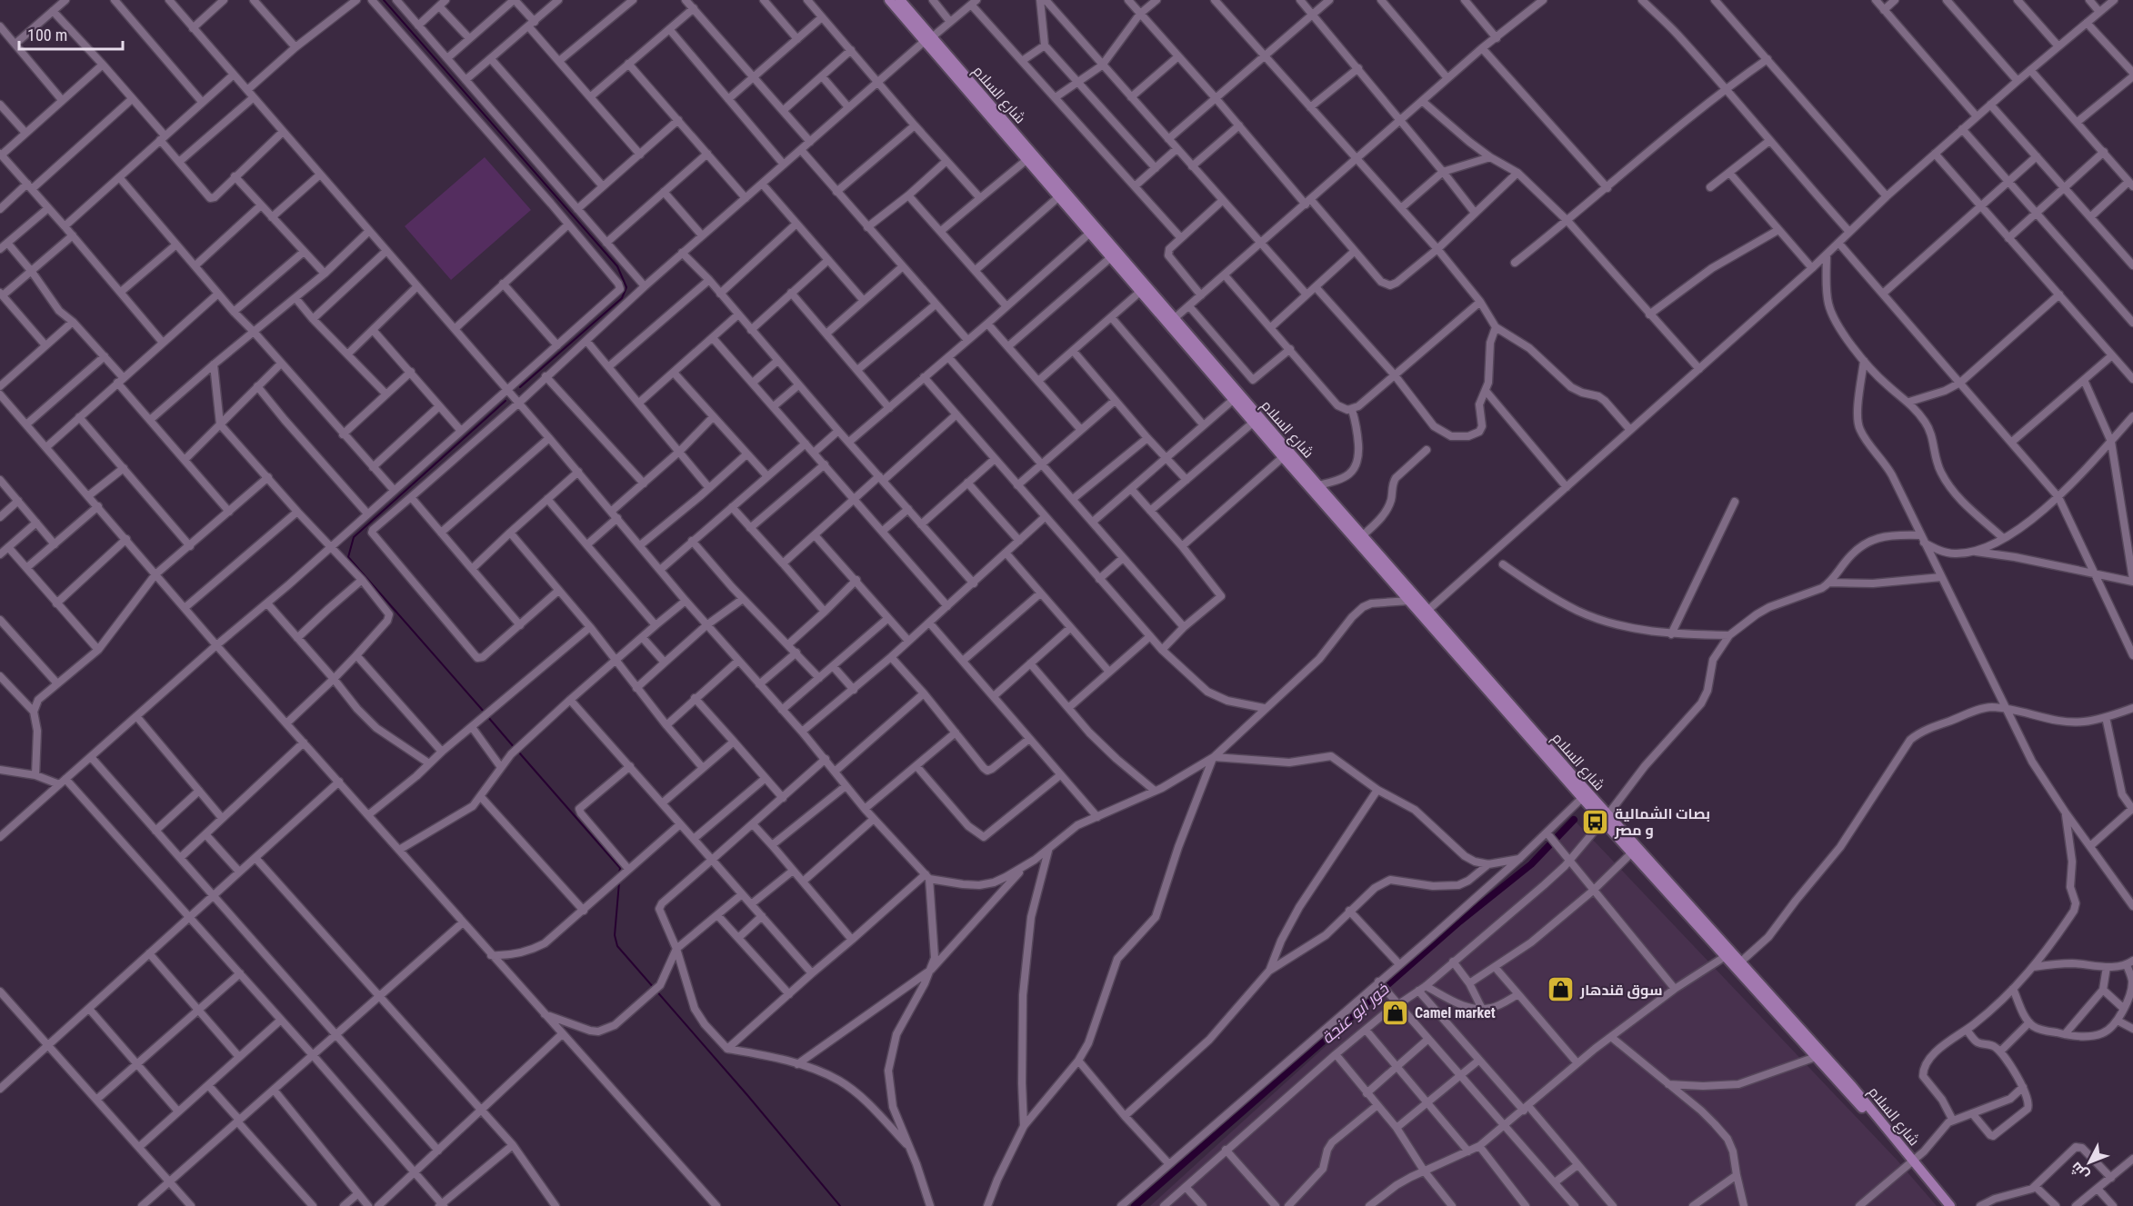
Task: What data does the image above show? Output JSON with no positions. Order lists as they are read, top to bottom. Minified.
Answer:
{"streets":{"main road":["شارع السلام"]},"water":["خور ابو عنجة"],"places":{"bus stop":["بصات الشمالية و مصر"],"shop":["سوق قندهار","Camel market"]},"scale_bar":"100 m","north":"bottom left"}
